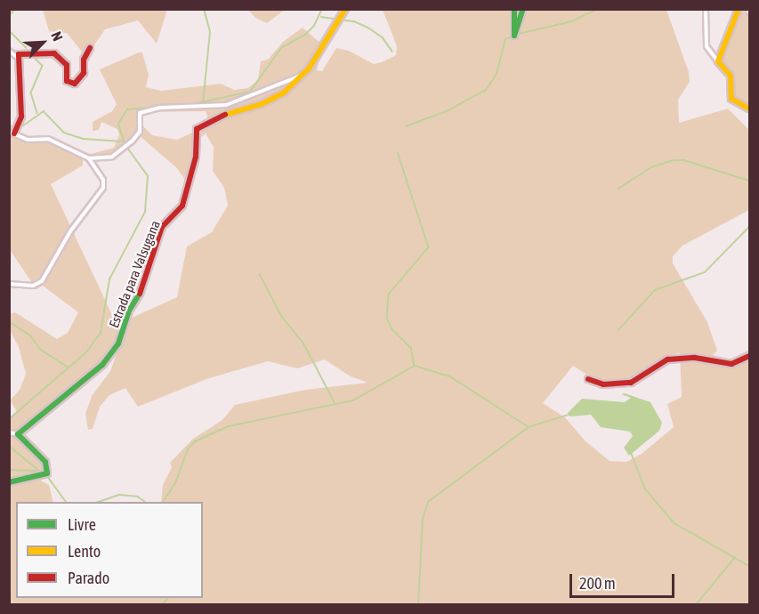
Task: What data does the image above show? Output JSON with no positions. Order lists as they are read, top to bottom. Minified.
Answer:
{"streets":{"street":["Estrada para Valsugana"]},"legend":["Livre","Lento","Parado"],"scale_bar":"200 m","north":"top right"}
